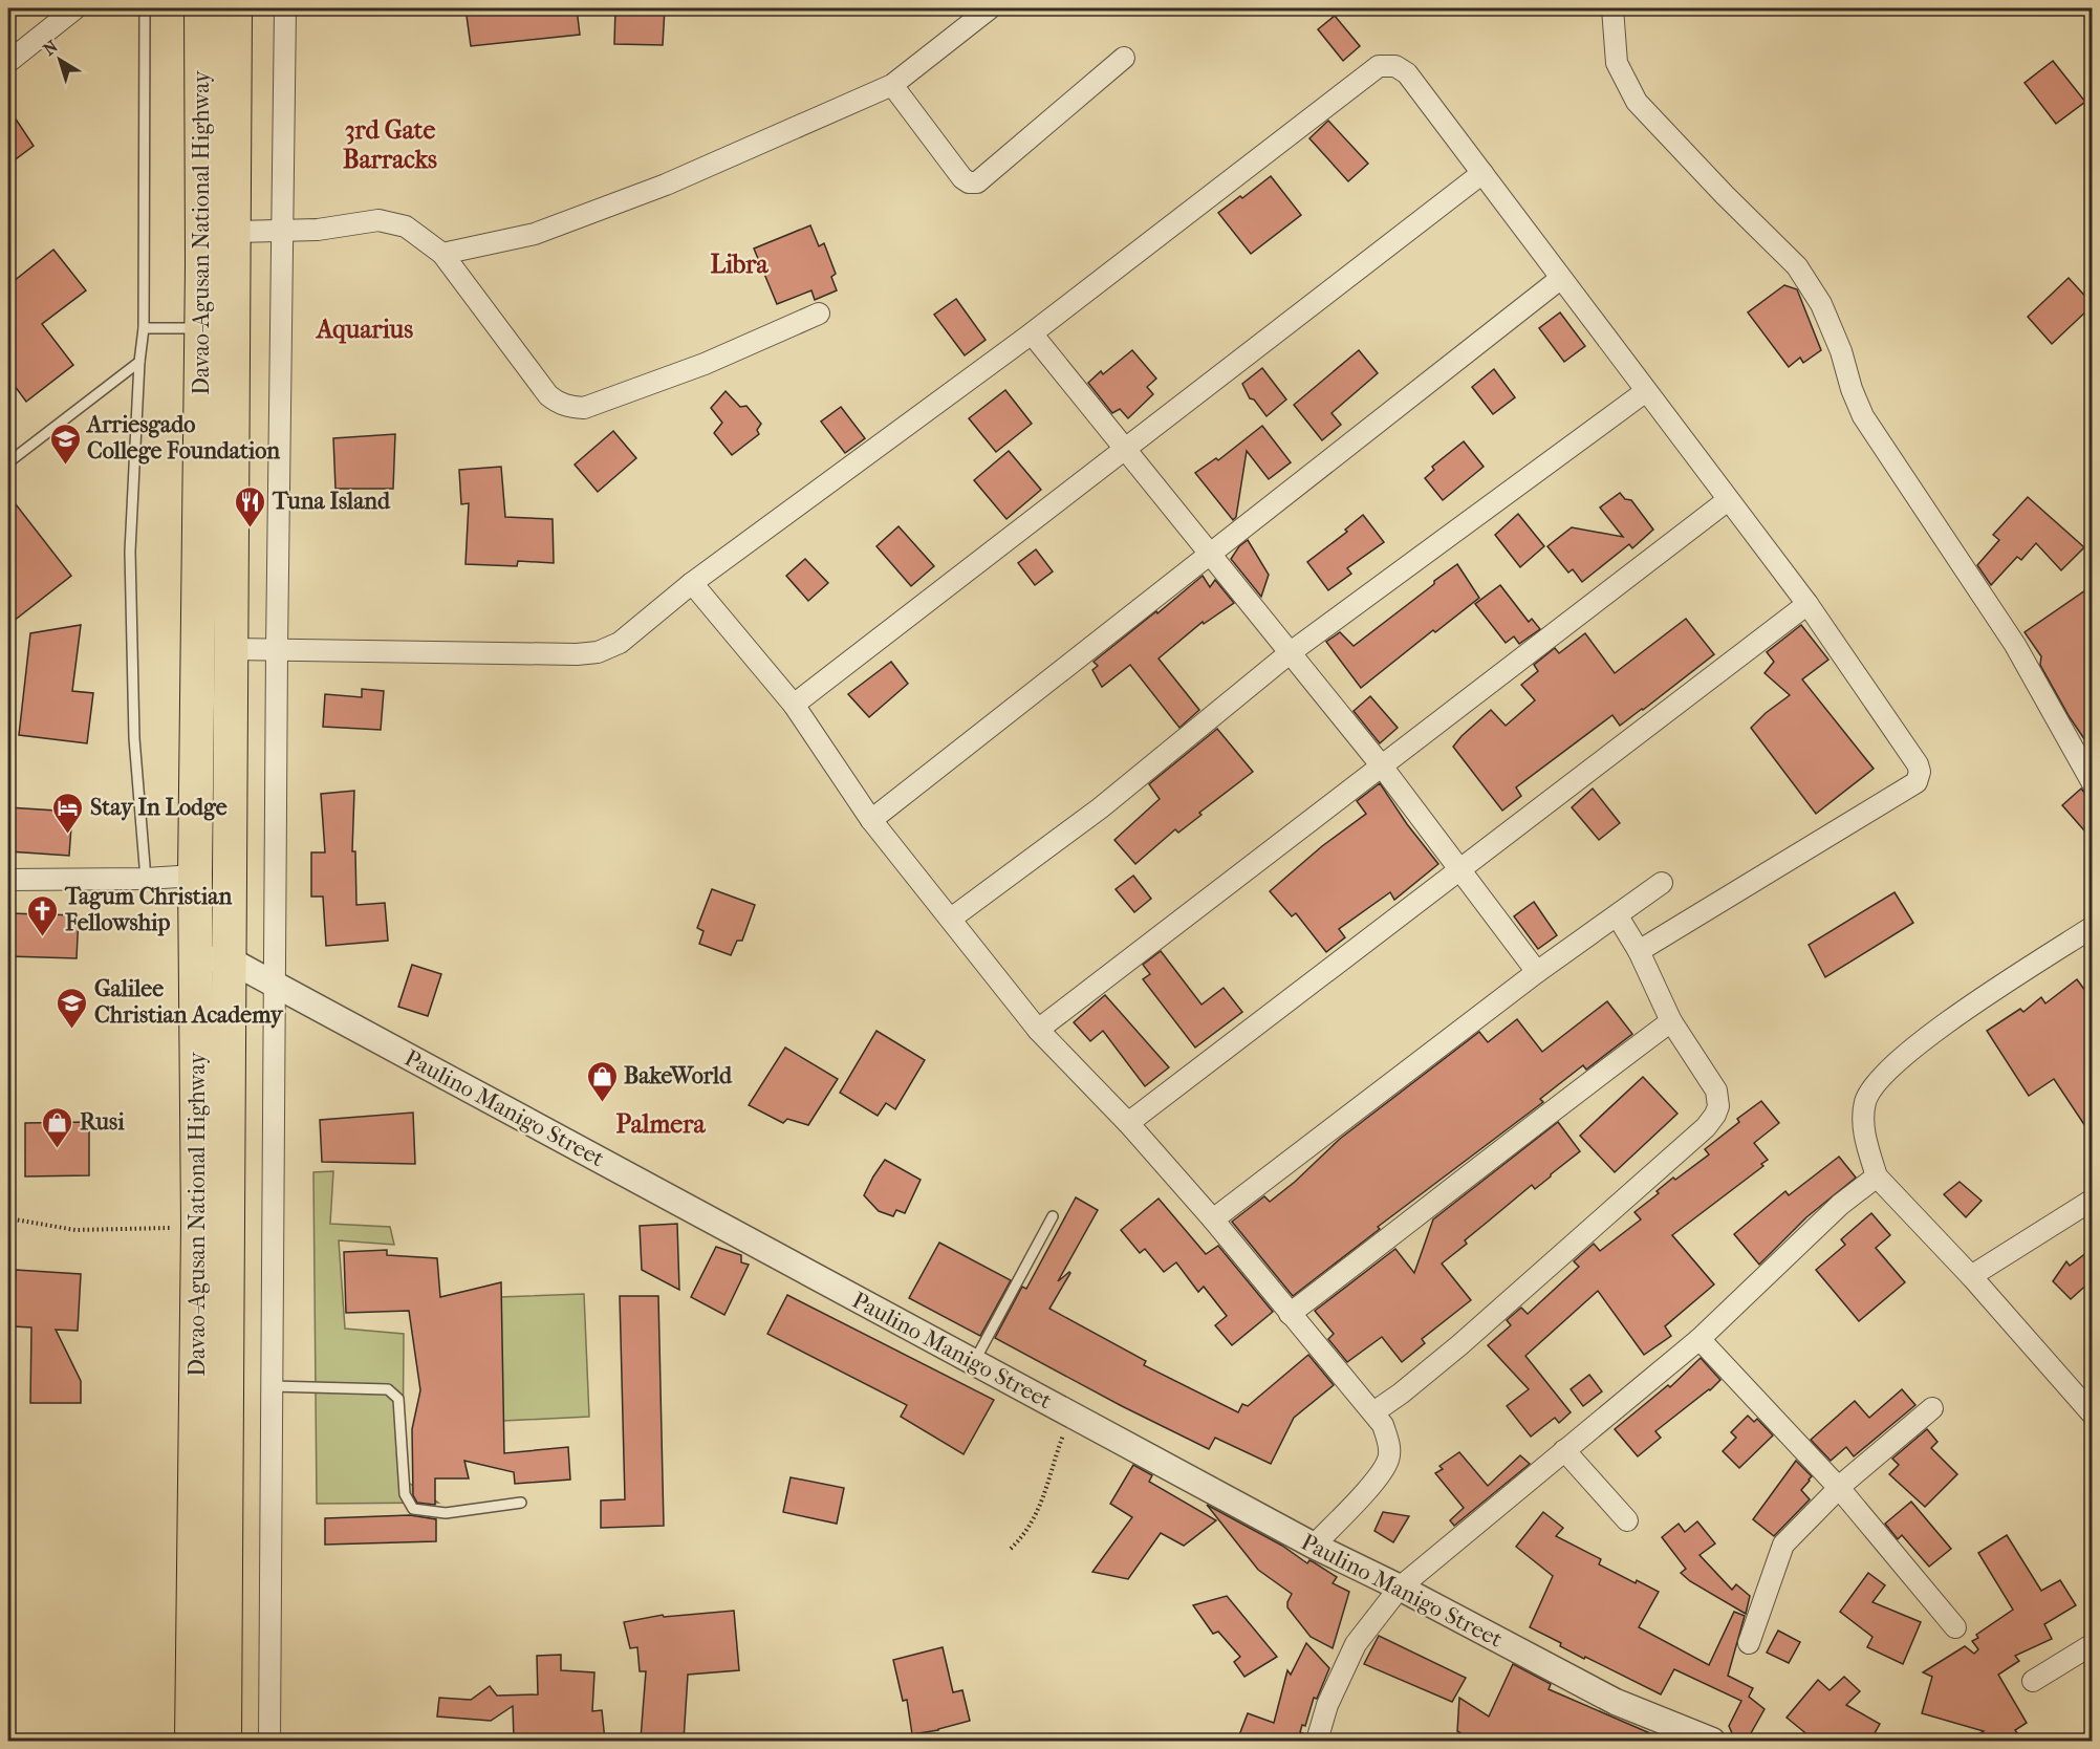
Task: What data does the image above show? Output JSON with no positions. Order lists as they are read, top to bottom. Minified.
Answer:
{"streets":{"highway":["Davao-Agusan National Highway"],"street":["Paulino Manigo Street"]},"crossings":[["Davao-Agusan National Highway","Paulino Manigo Street"]],"districts":["3rd Gate Barracks","Libra","Aquarius","Palmera"],"places":{"school or university":["Arriesgado College Foundation","Galilee Christian Academy"],"restaurant":["Tuna Island"],"hotel":["Stay In Lodge"],"church":["Tagum Christian Fellowship"],"shop":["BakeWorld","Rusi"]},"north":"top left"}
